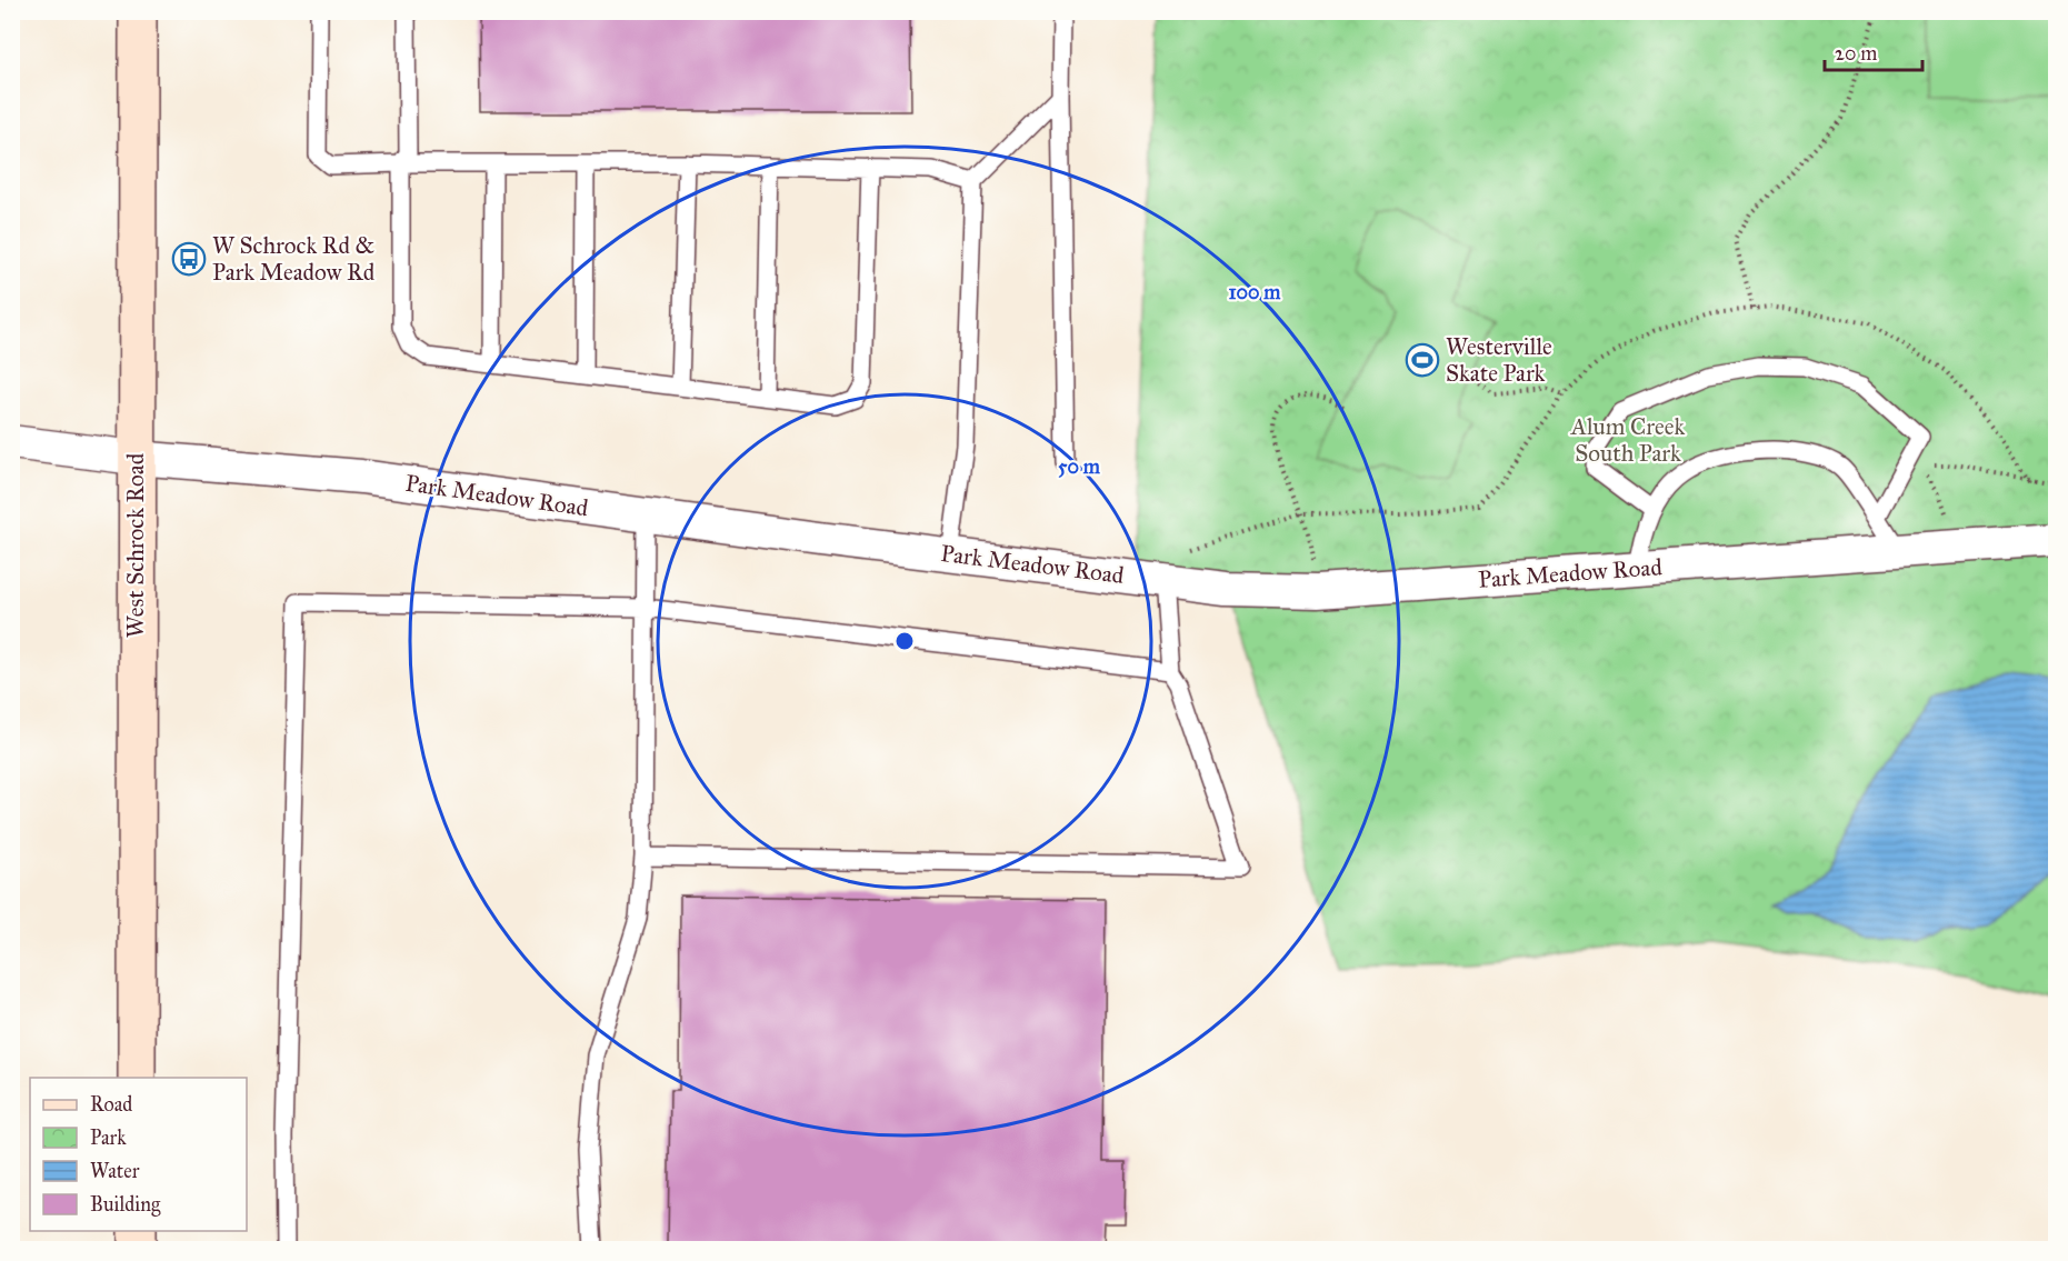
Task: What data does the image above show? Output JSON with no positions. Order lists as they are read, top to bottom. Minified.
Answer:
{"streets":{"main road":["West Schrock Road"],"street":["Park Meadow Road"]},"crossings":[["Park Meadow Road","West Schrock Road"]],"parks":["Alum Creek South Park"],"places":{"bus stop":["W Schrock Rd & Park Meadow Rd"],"sports":["Westerville Skate Park"]},"legend":["Road","Park","Water","Building"],"scale_bar":"20 m","rings":["100 m","50 m"]}
